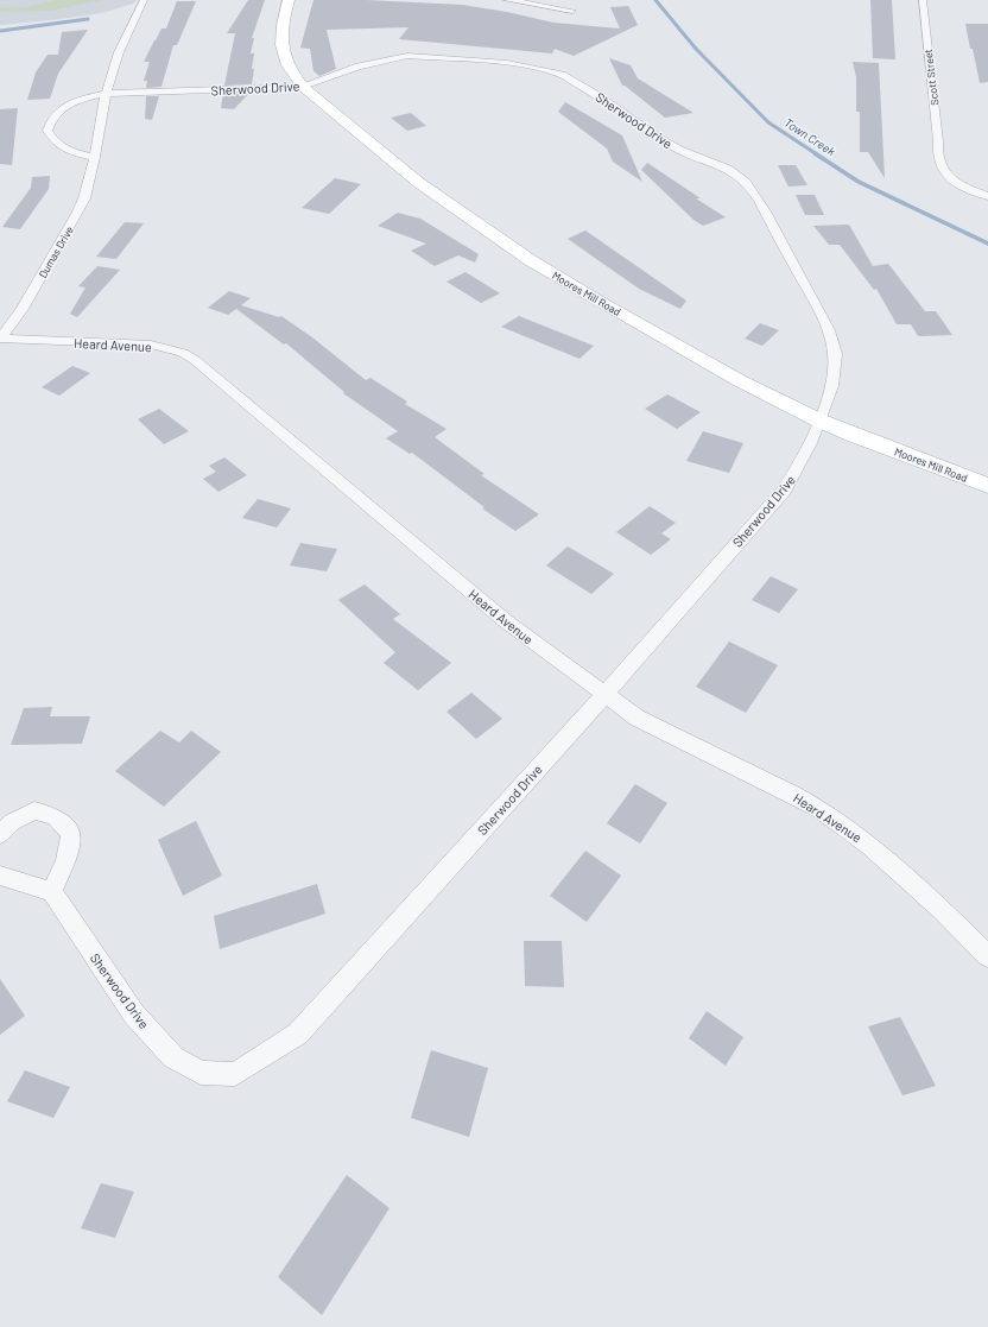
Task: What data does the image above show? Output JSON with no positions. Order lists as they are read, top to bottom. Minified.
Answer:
{"streets":{"street":["Scott Street","Sherwood Drive","Dumas Drive","Moores Mill Road","Heard Avenue"]},"crossings":[["Sherwood Drive","Dumas Drive"],["Sherwood Drive","Moores Mill Road"],["Sherwood Drive","Heard Avenue"],["Dumas Drive","Heard Avenue"]],"water":["Town Creek"]}
